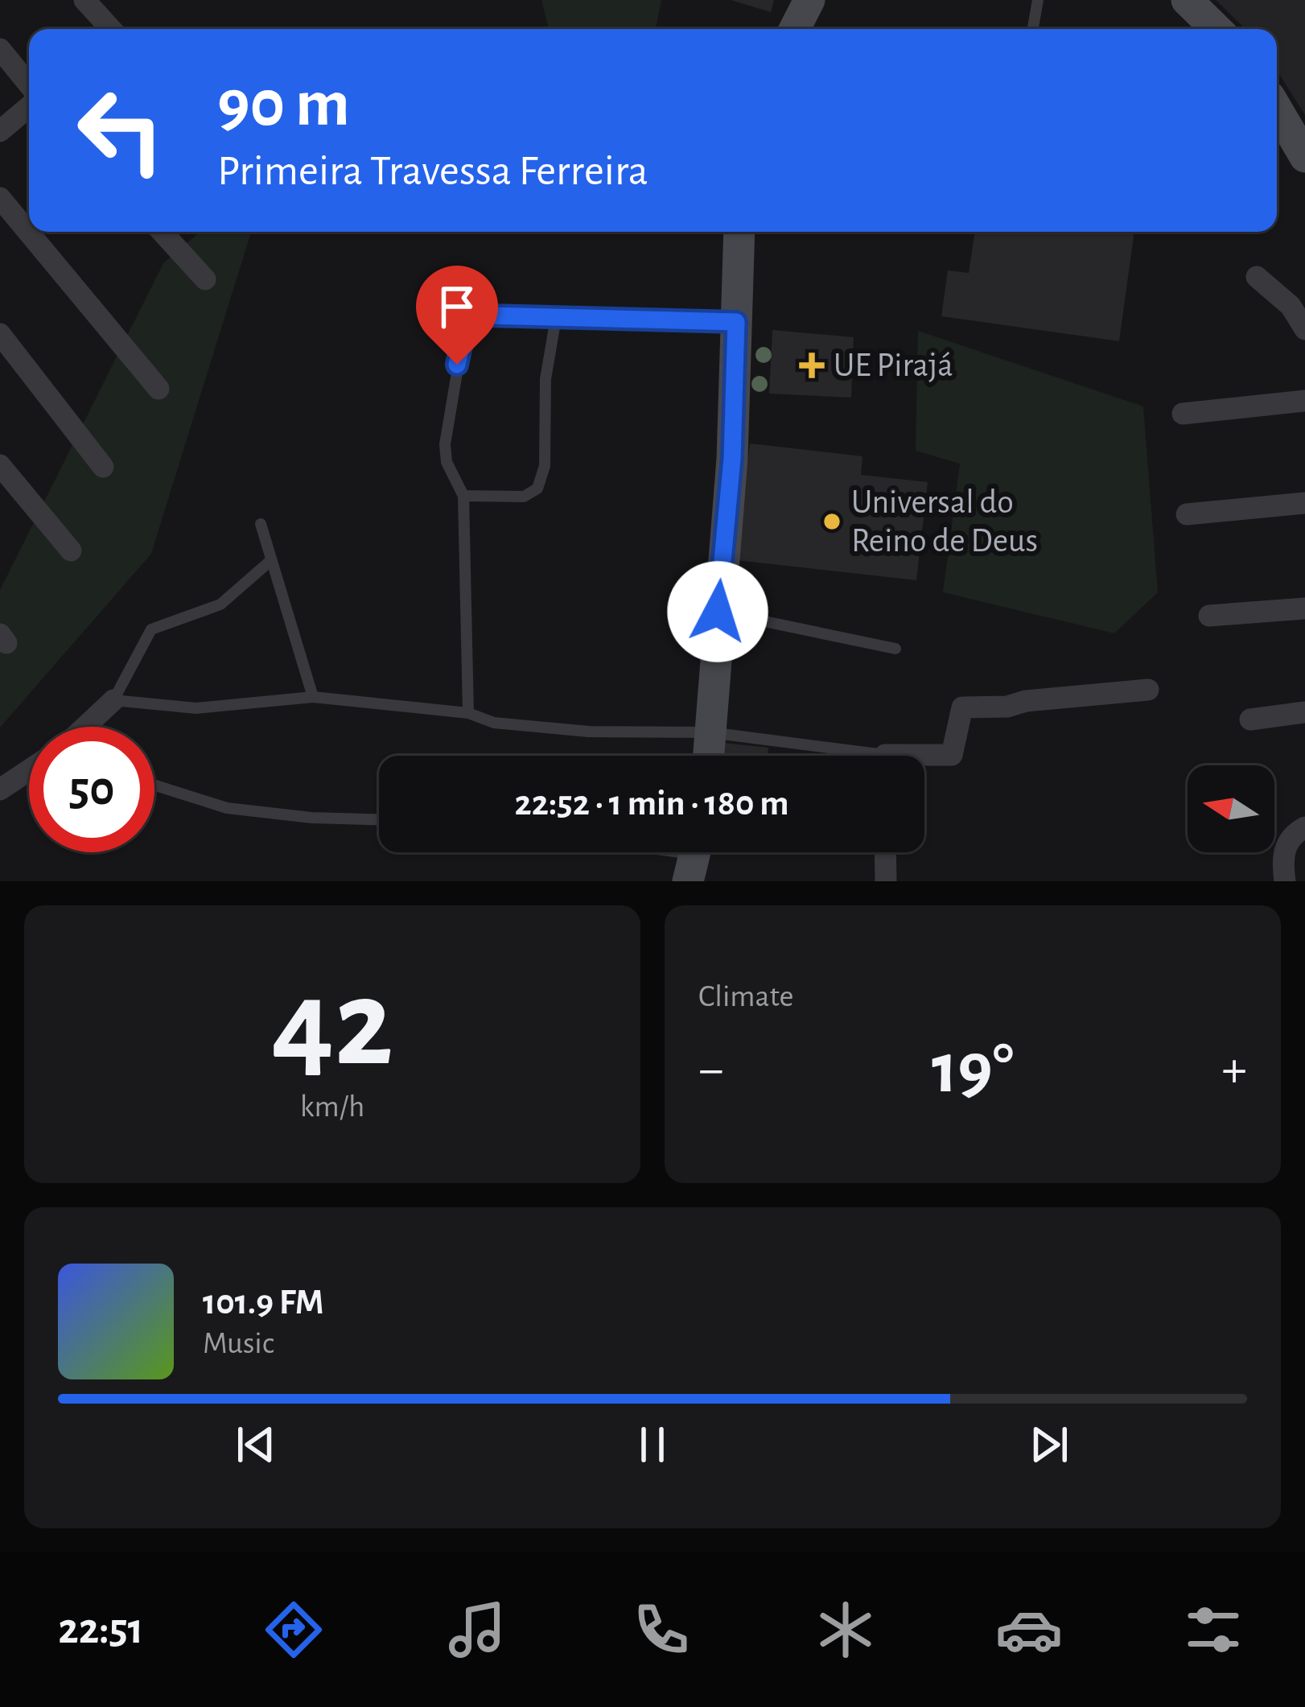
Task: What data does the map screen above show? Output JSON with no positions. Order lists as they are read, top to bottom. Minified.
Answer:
{"places":{"health":["UE Pirajá"],"other":["Universal do Reino de Deus"]},"north":"left","page":{"turn":["90 m","Primeira Travessa Ferreira"],"limit":"50","trip":"22:52 · 1 min · 180 m","tile":[["42","km/h"],"Climate"],"heat":["−","19°","+"],"song":["101.9 FM","Music"],"tabs":"22:51"}}
